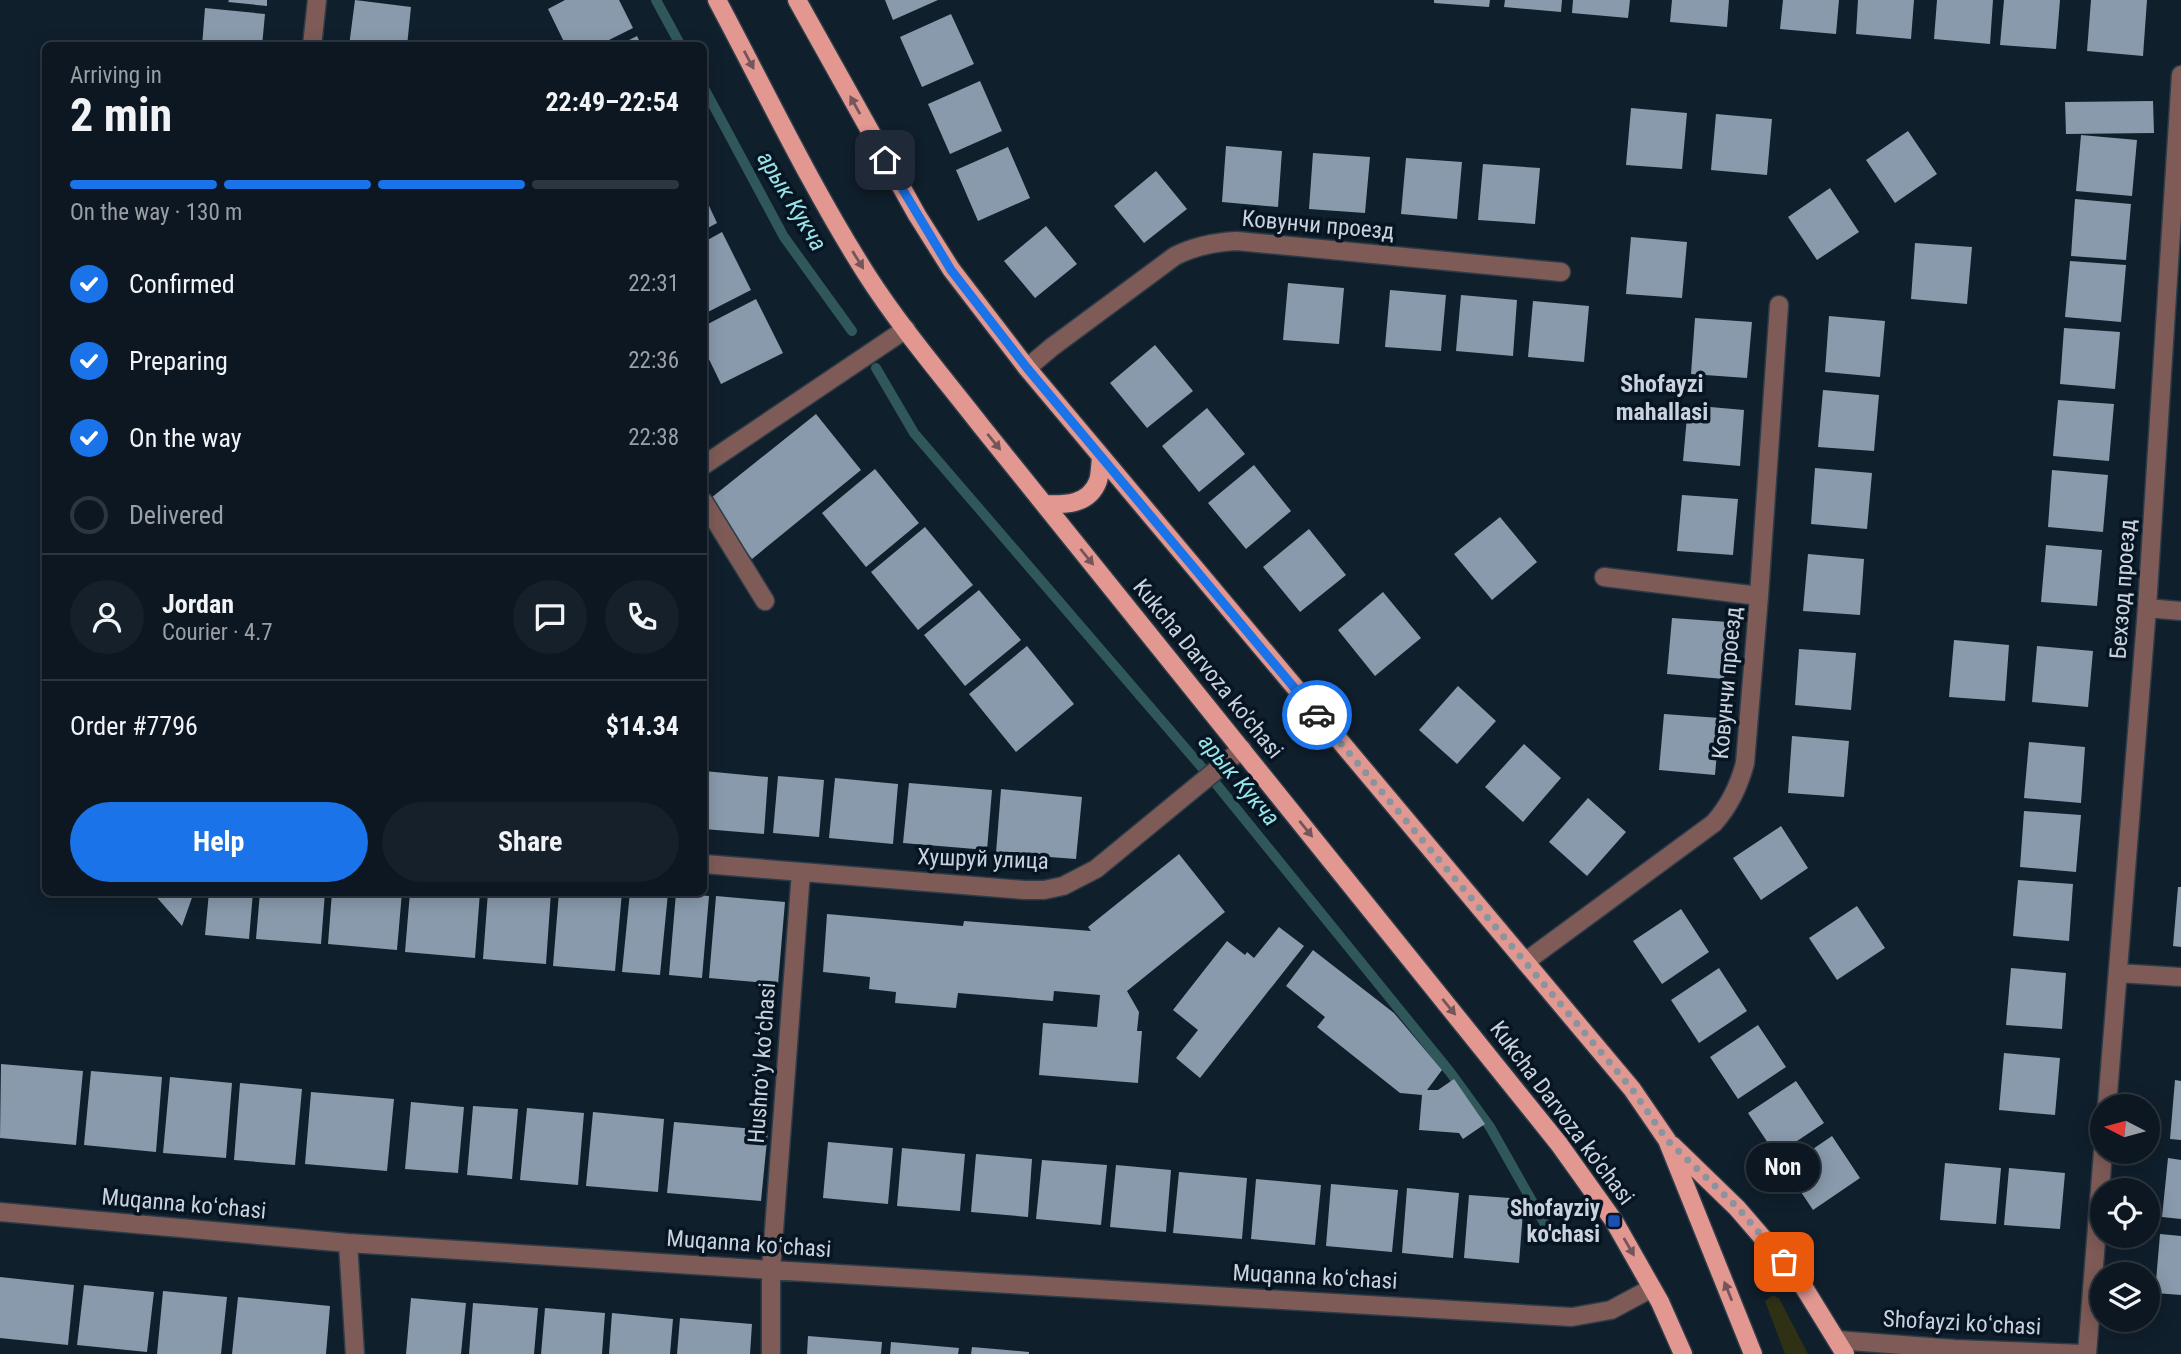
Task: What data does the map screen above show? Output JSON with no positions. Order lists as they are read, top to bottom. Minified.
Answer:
{"streets":{"main road":["Kukcha Darvoza ko'chasi"],"street":["Ковунчи проезд","Бехзод проезд","Хушруй улица","Hushroʻy koʻchasi","Muqanna koʻchasi","Shofayzi koʻchasi"]},"crossings":[["Kukcha Darvoza ko'chasi","Хушруй улица"],["Kukcha Darvoza ko'chasi","Muqanna koʻchasi"],["Хушруй улица","Hushroʻy koʻchasi"],["Hushroʻy koʻchasi","Muqanna koʻchasi"]],"districts":["Shofayzi mahallasi"],"water":["арык Кукча"],"places":{"transit":["Shofayziy ko'chasi"],"other":["Non"]},"north":"left","page":{"heading":["2 min","Arriving in","22:49–22:54"],"panel":["Jordan","Courier · 4.7","Order #7796","$14.34"],"bar":"On the way · 130 m","list":[["Confirmed","22:31"],["Preparing","22:36"],["On the way","22:38"],"Delivered"],"buttons":["Help","Share"],"bubble":"Non"}}
